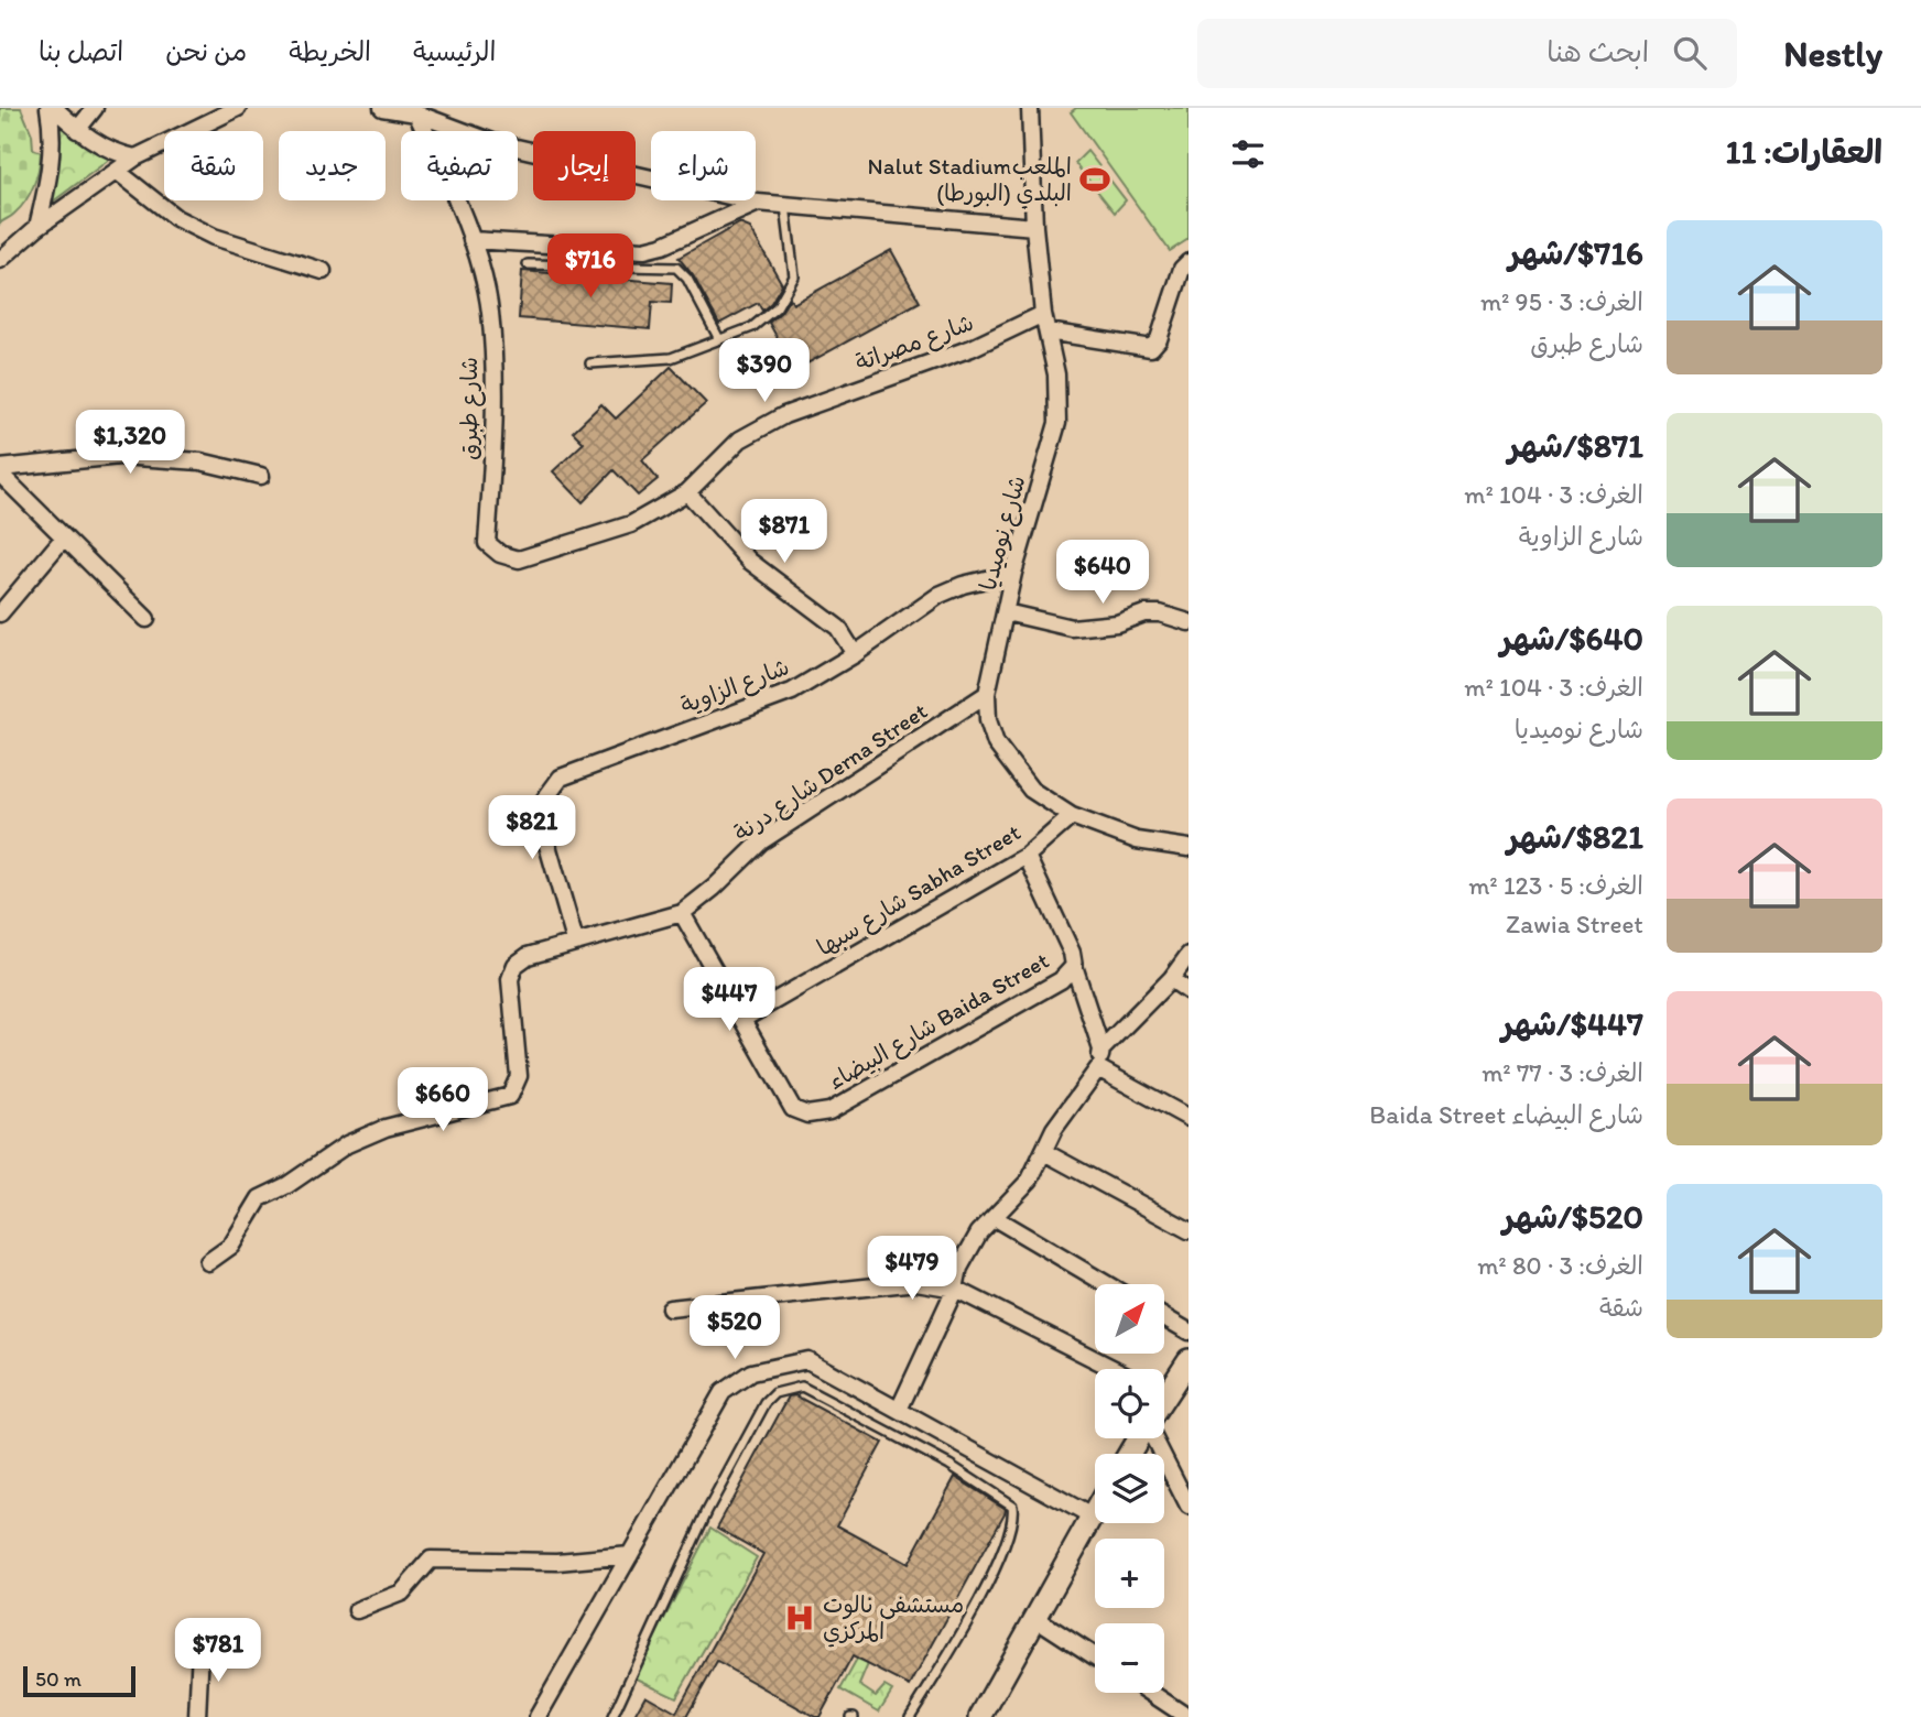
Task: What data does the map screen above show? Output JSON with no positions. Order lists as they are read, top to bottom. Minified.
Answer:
{"streets":{"street":["شارع مصراتة","شارع طبرق","شارع نوميديا","شارع الزاوية","شارع درنة Derna Street","شارع سبها Sabha Street","شارع البيضاء Baida Street"]},"crossings":[["شارع مصراتة","شارع طبرق"],["شارع مصراتة","شارع نوميديا"],["شارع نوميديا","شارع الزاوية"],["شارع نوميديا","شارع درنة Derna Street"],["شارع نوميديا","شارع سبها Sabha Street"],["شارع الزاوية","شارع درنة Derna Street"],["شارع درنة Derna Street","شارع البيضاء Baida Street"],["شارع سبها Sabha Street","شارع البيضاء Baida Street"]],"places":{"sports":["Nalut Stadiumالملعب البلدي (البورطا)"],"hospital":["مستشفى نالوت المركزي"]},"scale_bar":"50 m","north":"top right","page":{"header":"Nestly","search":"ابحث هنا","nav":["الرئيسية","الخريطة","من نحن","اتصل بنا"],"heading":"العقارات: 11","chip":["شراء","إيجار","تصفية","جديد","شقة"],"list":[{"name":"$716/شهر","note":"الغرف: 3 · 95 m² · شارع طبرق"},{"name":"$871/شهر","note":"الغرف: 3 · 104 m² · شارع الزاوية"},{"name":"$640/شهر","note":"الغرف: 3 · 104 m² · شارع نوميديا"},{"name":"$821/شهر","note":"الغرف: 5 · 123 m² · Zawia Street"},{"name":"$447/شهر","note":"الغرف: 3 · 77 m² · شارع البيضاء Baida Street"},{"name":"$520/شهر","note":"الغرف: 3 · 80 m² · شقة"}],"price":["$716","$390","$1,320","$871","$640","$821","$447","$660","$479","$520","$781"],"map_buttons":["+","−"],"scale":"50 m"}}
